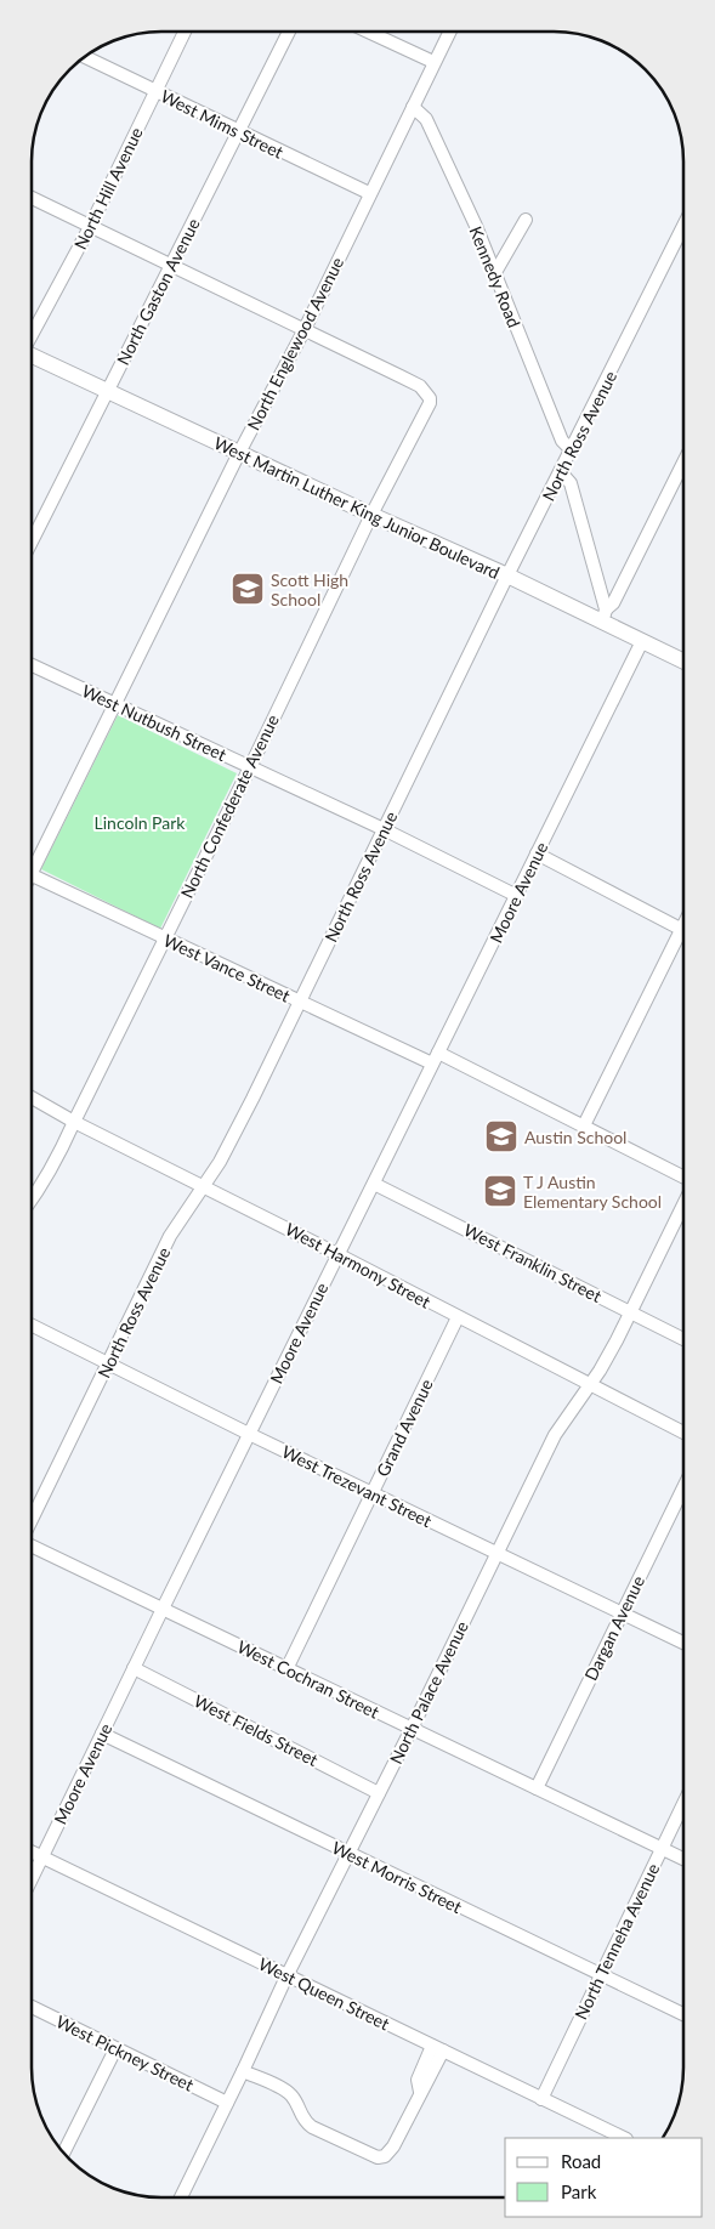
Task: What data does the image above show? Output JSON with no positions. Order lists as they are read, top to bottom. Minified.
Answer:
{"streets":{"main road":["West Martin Luther King Junior Boulevard"],"street":["West Mims Street","North Hill Avenue","Kennedy Road","North Gaston Avenue","North Englewood Avenue","North Ross Avenue","West Nutbush Street","North Confederate Avenue","Moore Avenue","West Vance Street","West Franklin Street","West Harmony Street","Grand Avenue","West Trezevant Street","Dargan Avenue","West Cochran Street","North Palace Avenue","West Fields Street","West Morris Street","North Tenneha Avenue","West Queen Street","West Pickney Street"]},"crossings":[["West Mims Street","North Hill Avenue"],["West Mims Street","North Gaston Avenue"],["West Mims Street","North Englewood Avenue"],["Kennedy Road","North Englewood Avenue"],["Kennedy Road","North Ross Avenue"],["North Gaston Avenue","West Martin Luther King Junior Boulevard"],["North Englewood Avenue","West Martin Luther King Junior Boulevard"],["North Englewood Avenue","West Nutbush Street"],["North Englewood Avenue","North Confederate Avenue"],["North Ross Avenue","West Martin Luther King Junior Boulevard"],["North Ross Avenue","West Nutbush Street"],["North Ross Avenue","West Vance Street"],["North Ross Avenue","West Harmony Street"],["North Ross Avenue","West Trezevant Street"],["West Martin Luther King Junior Boulevard","North Confederate Avenue"],["West Martin Luther King Junior Boulevard","Moore Avenue"],["West Nutbush Street","North Confederate Avenue"],["West Nutbush Street","Moore Avenue"],["North Confederate Avenue","West Vance Street"],["North Confederate Avenue","West Harmony Street"],["Moore Avenue","West Vance Street"],["Moore Avenue","West Franklin Street"],["Moore Avenue","West Harmony Street"],["Moore Avenue","West Trezevant Street"],["Moore Avenue","West Cochran Street"],["Moore Avenue","West Fields Street"],["Moore Avenue","West Morris Street"],["Moore Avenue","West Queen Street"],["West Franklin Street","North Palace Avenue"],["West Harmony Street","Grand Avenue"],["West Harmony Street","North Palace Avenue"],["Grand Avenue","West Trezevant Street"],["Grand Avenue","West Cochran Street"],["West Trezevant Street","Dargan Avenue"],["West Trezevant Street","North Palace Avenue"],["Dargan Avenue","West Cochran Street"],["West Cochran Street","North Palace Avenue"],["West Cochran Street","North Tenneha Avenue"],["North Palace Avenue","West Fields Street"],["North Palace Avenue","West Morris Street"],["North Palace Avenue","West Queen Street"],["North Palace Avenue","West Pickney Street"],["West Morris Street","North Tenneha Avenue"],["North Tenneha Avenue","West Queen Street"]],"parks":["Lincoln Park"],"places":{"school or university":["Scott High School","Austin School","T J Austin Elementary School"]},"legend":["Road","Park"]}
